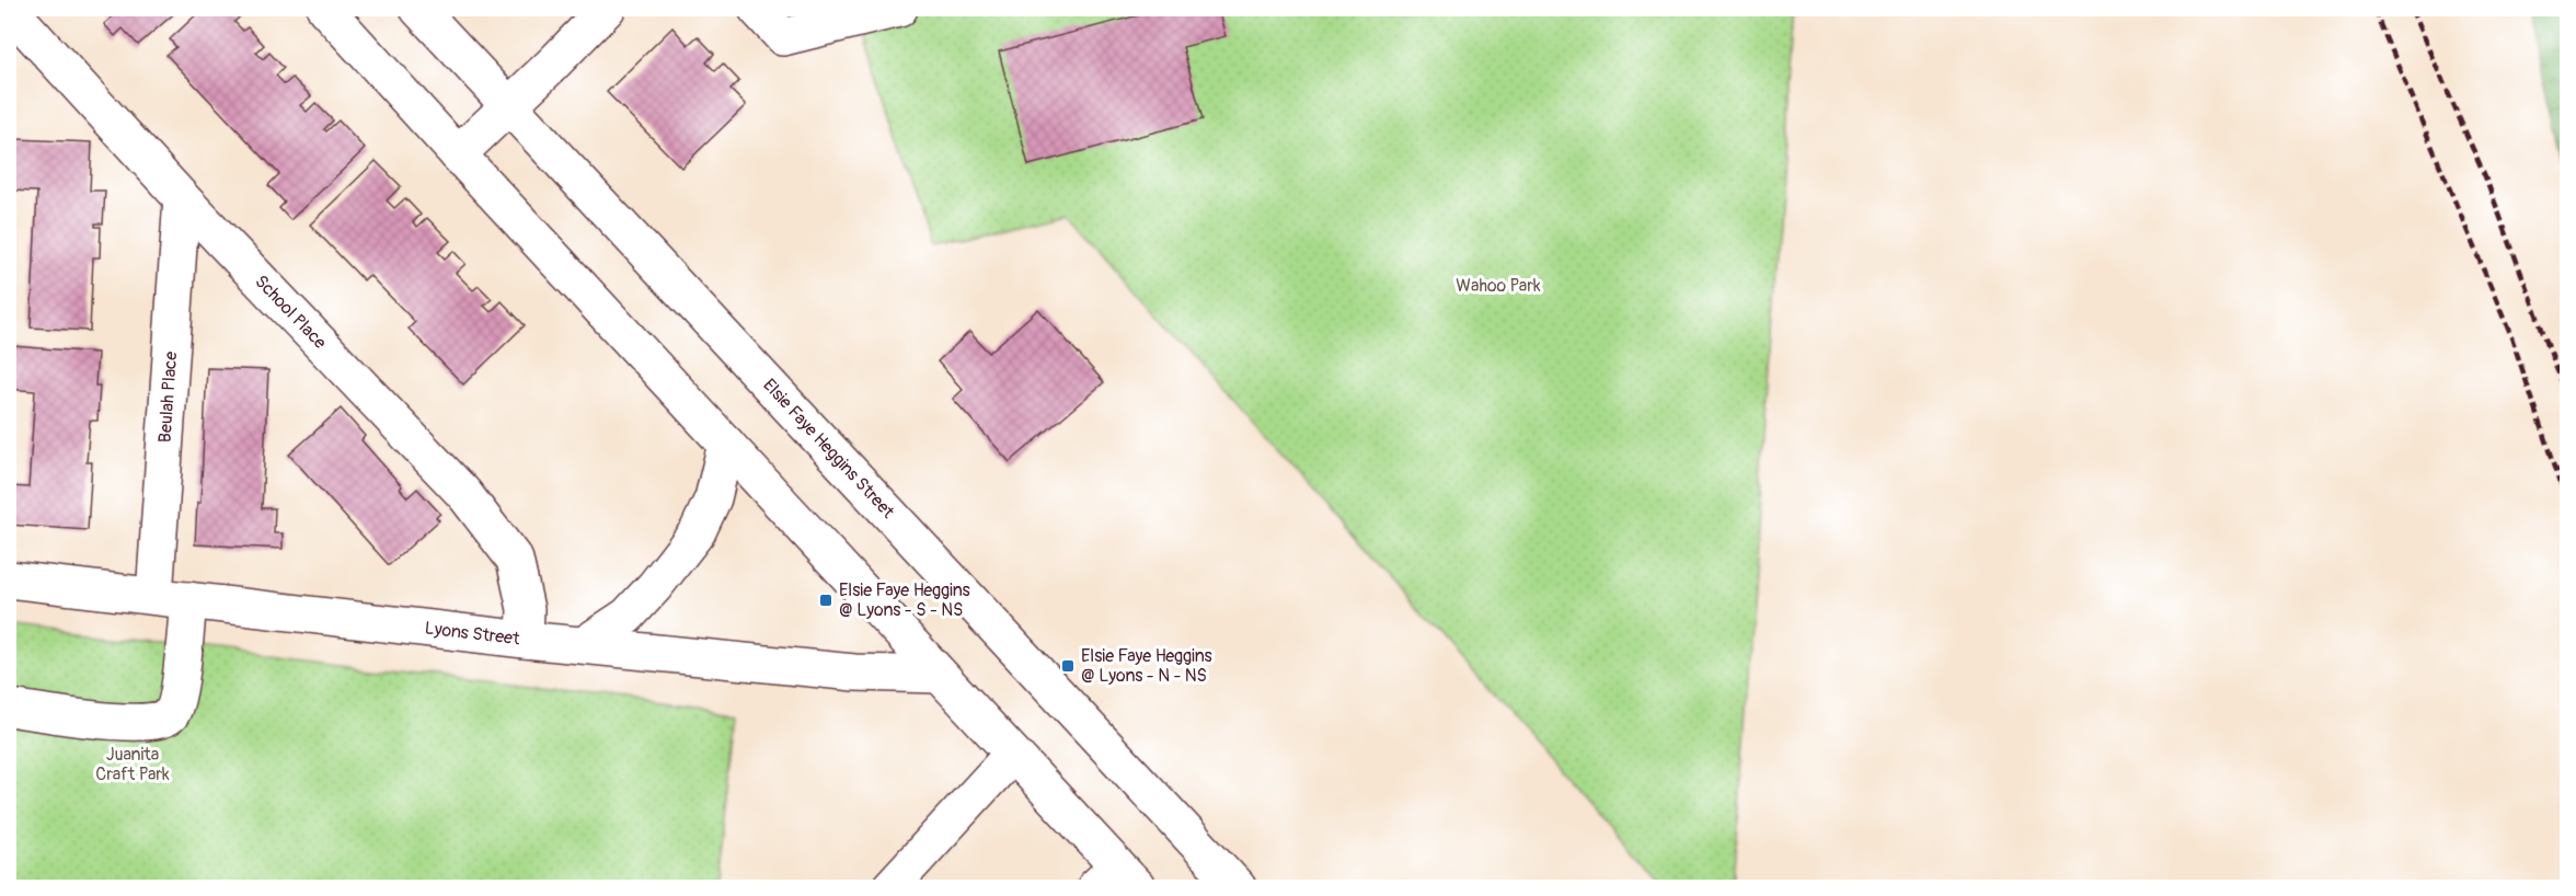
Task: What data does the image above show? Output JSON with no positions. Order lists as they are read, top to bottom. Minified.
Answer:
{"streets":{"main road":["School Place","Beulah Place","Elsie Faye Heggins Street","Lyons Street"]},"crossings":[["School Place","Beulah Place"],["School Place","Lyons Street"],["Beulah Place","Lyons Street"]],"parks":["Wahoo Park","Juanita Craft Park"],"places":{"transit":["Elsie Faye Heggins @ Lyons - S - NS","Elsie Faye Heggins @ Lyons - N - NS"]}}
